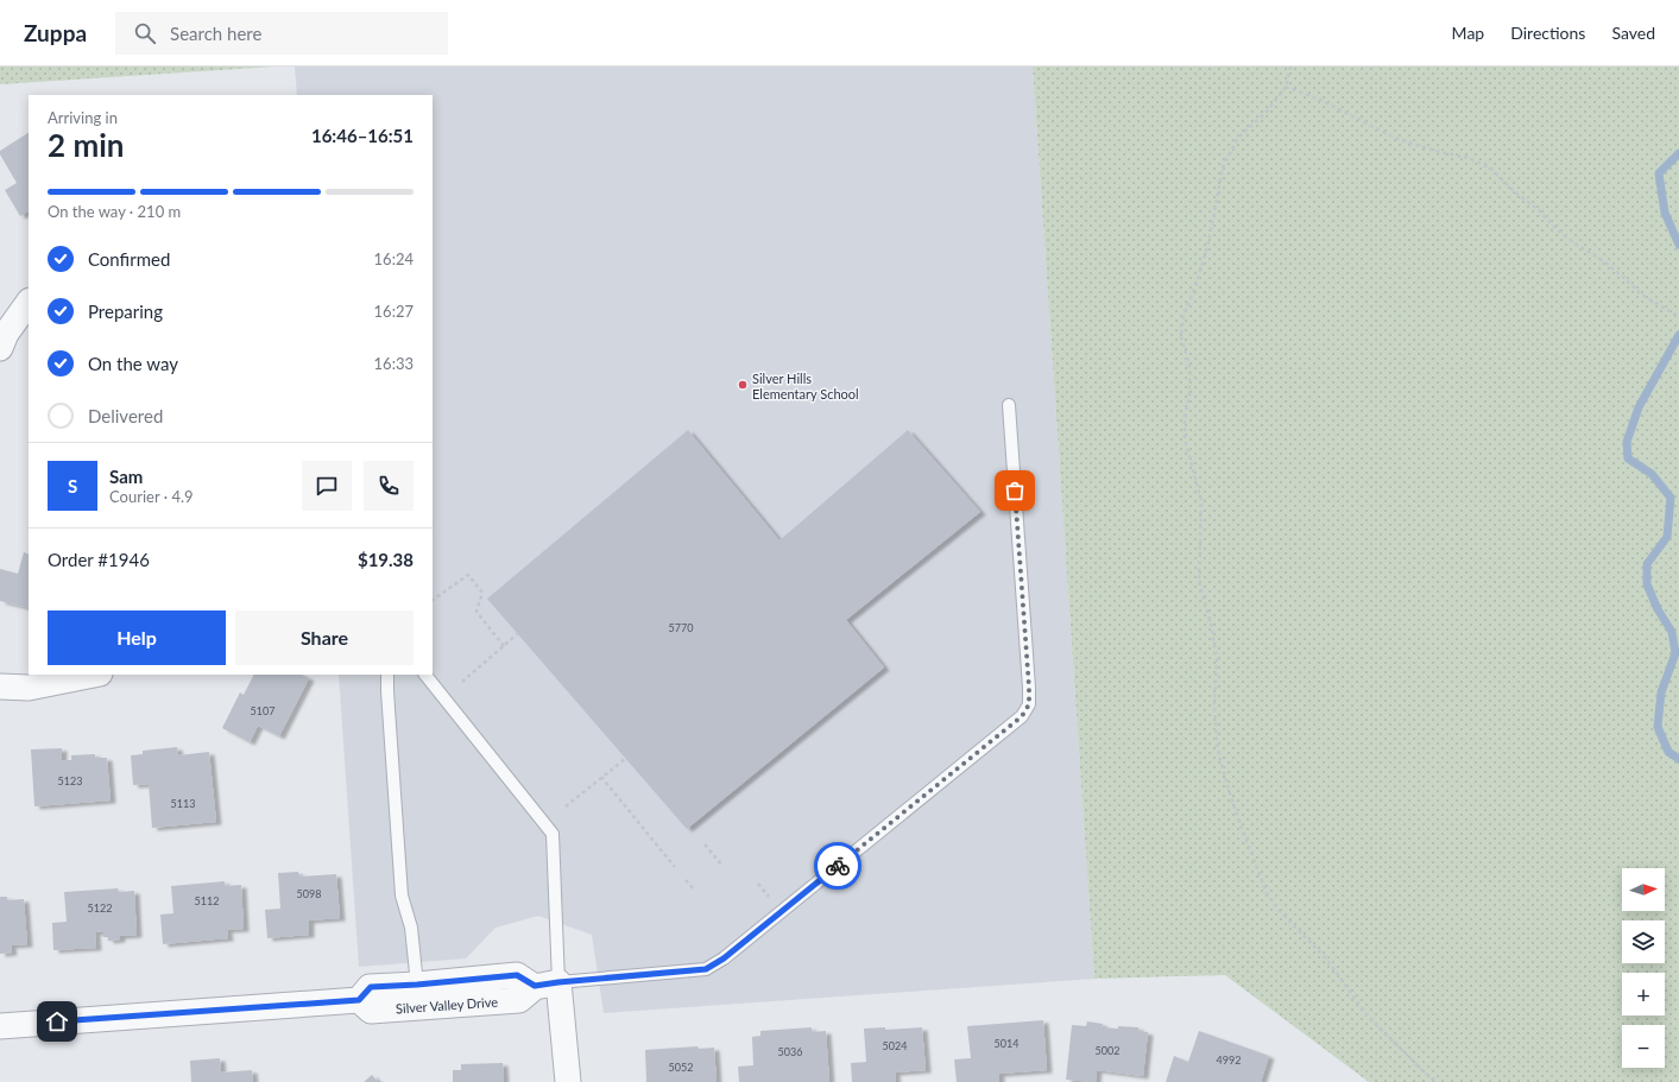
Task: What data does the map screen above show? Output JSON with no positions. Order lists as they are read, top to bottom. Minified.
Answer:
{"streets":{"street":["Silver Valley Drive"]},"places":["Silver Hills Elementary School"],"house_numbers":["5770","5107","5123","5113","5098","5112","5122","5014","5024","5002","5036","4992","5052"],"north":"right","page":{"header":"Zuppa","search":"Search here","nav":["Map","Directions","Saved"],"heading":["2 min","Arriving in","16:46–16:51"],"panel":["Sam","Courier · 4.9","Order #1946","$19.38"],"bar":"On the way · 210 m","list":[["Confirmed","16:24"],["Preparing","16:27"],["On the way","16:33"],"Delivered"],"round":"S","buttons":["Help","Share"],"map_buttons":["+","−"]}}
